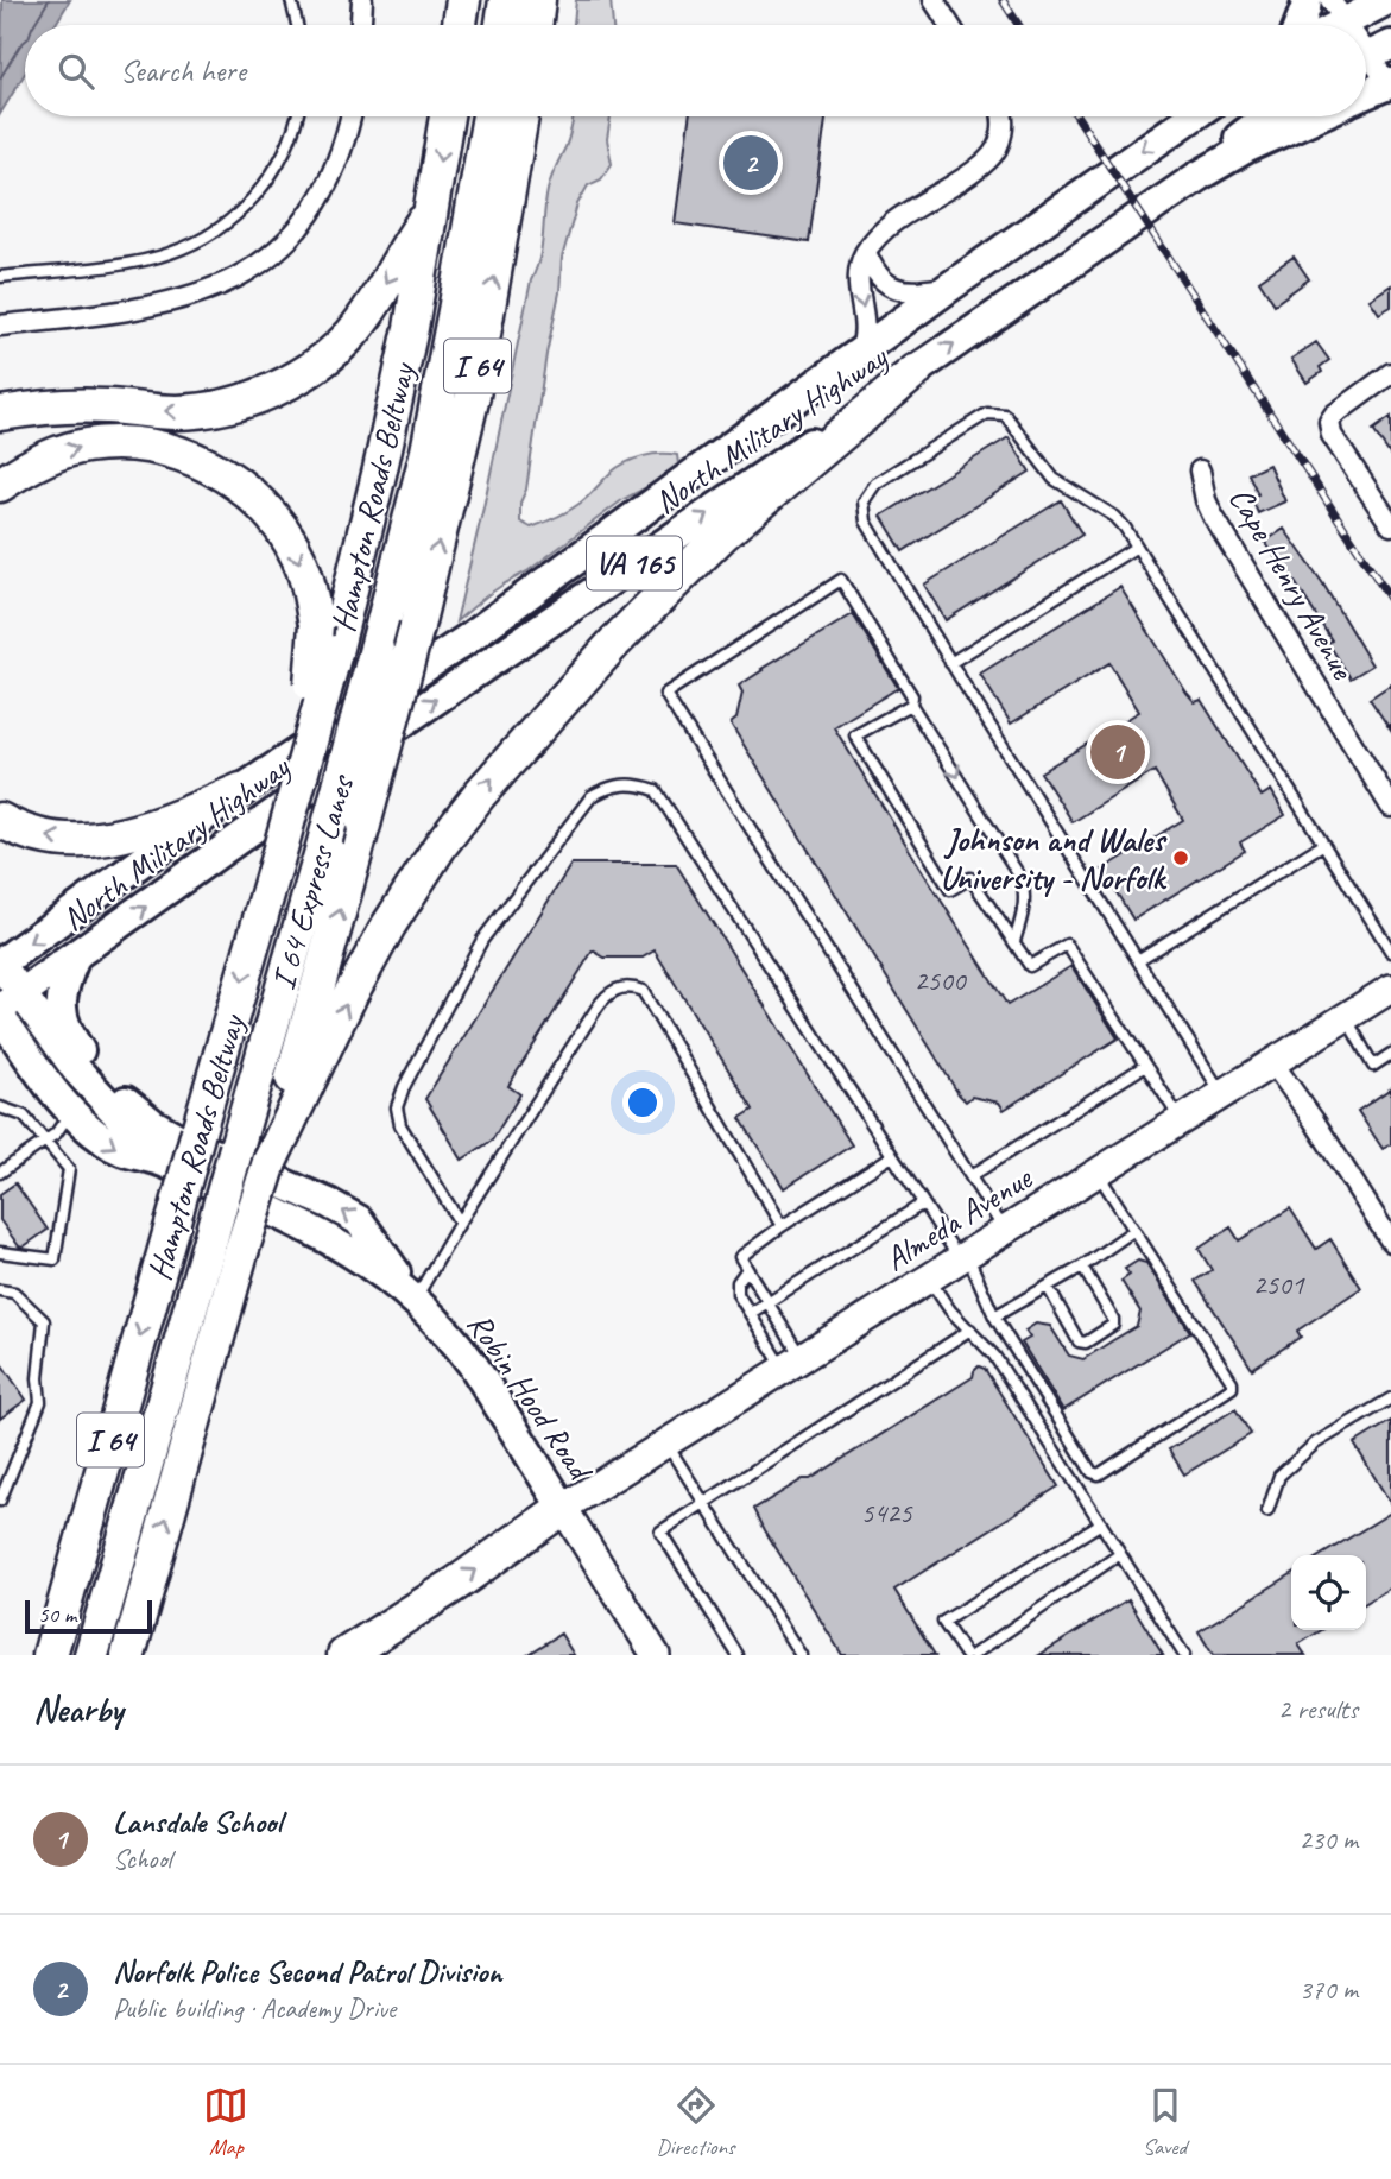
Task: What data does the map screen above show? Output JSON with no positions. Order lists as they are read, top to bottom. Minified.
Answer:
{"streets":{"highway":["I 64","Hampton Roads Beltway","I 64 Express Lanes"],"main road":["North Military Highway","VA 165","Robin Hood Road"],"street":["Cape Henry Avenue","Almeda Avenue"]},"crossings":[["North Military Highway","VA 165"],["North Military Highway","Robin Hood Road"],["Almeda Avenue","Robin Hood Road"]],"places":["Johnson and Wales University - Norfolk"],"house_numbers":["2500","2501","5425"],"scale_bar":"50 m","page":{"search":"Search here","pins":["2","1"],"scale":"50 m","heading":["Nearby","2 results"],"list":[{"mark":"1","name":"Lansdale School","note":"School","value":"230 m"},{"mark":"2","name":"Norfolk Police Second Patrol Division","note":"Public building · Academy Drive","value":"370 m"}],"nav":["Map","Directions","Saved"]}}
